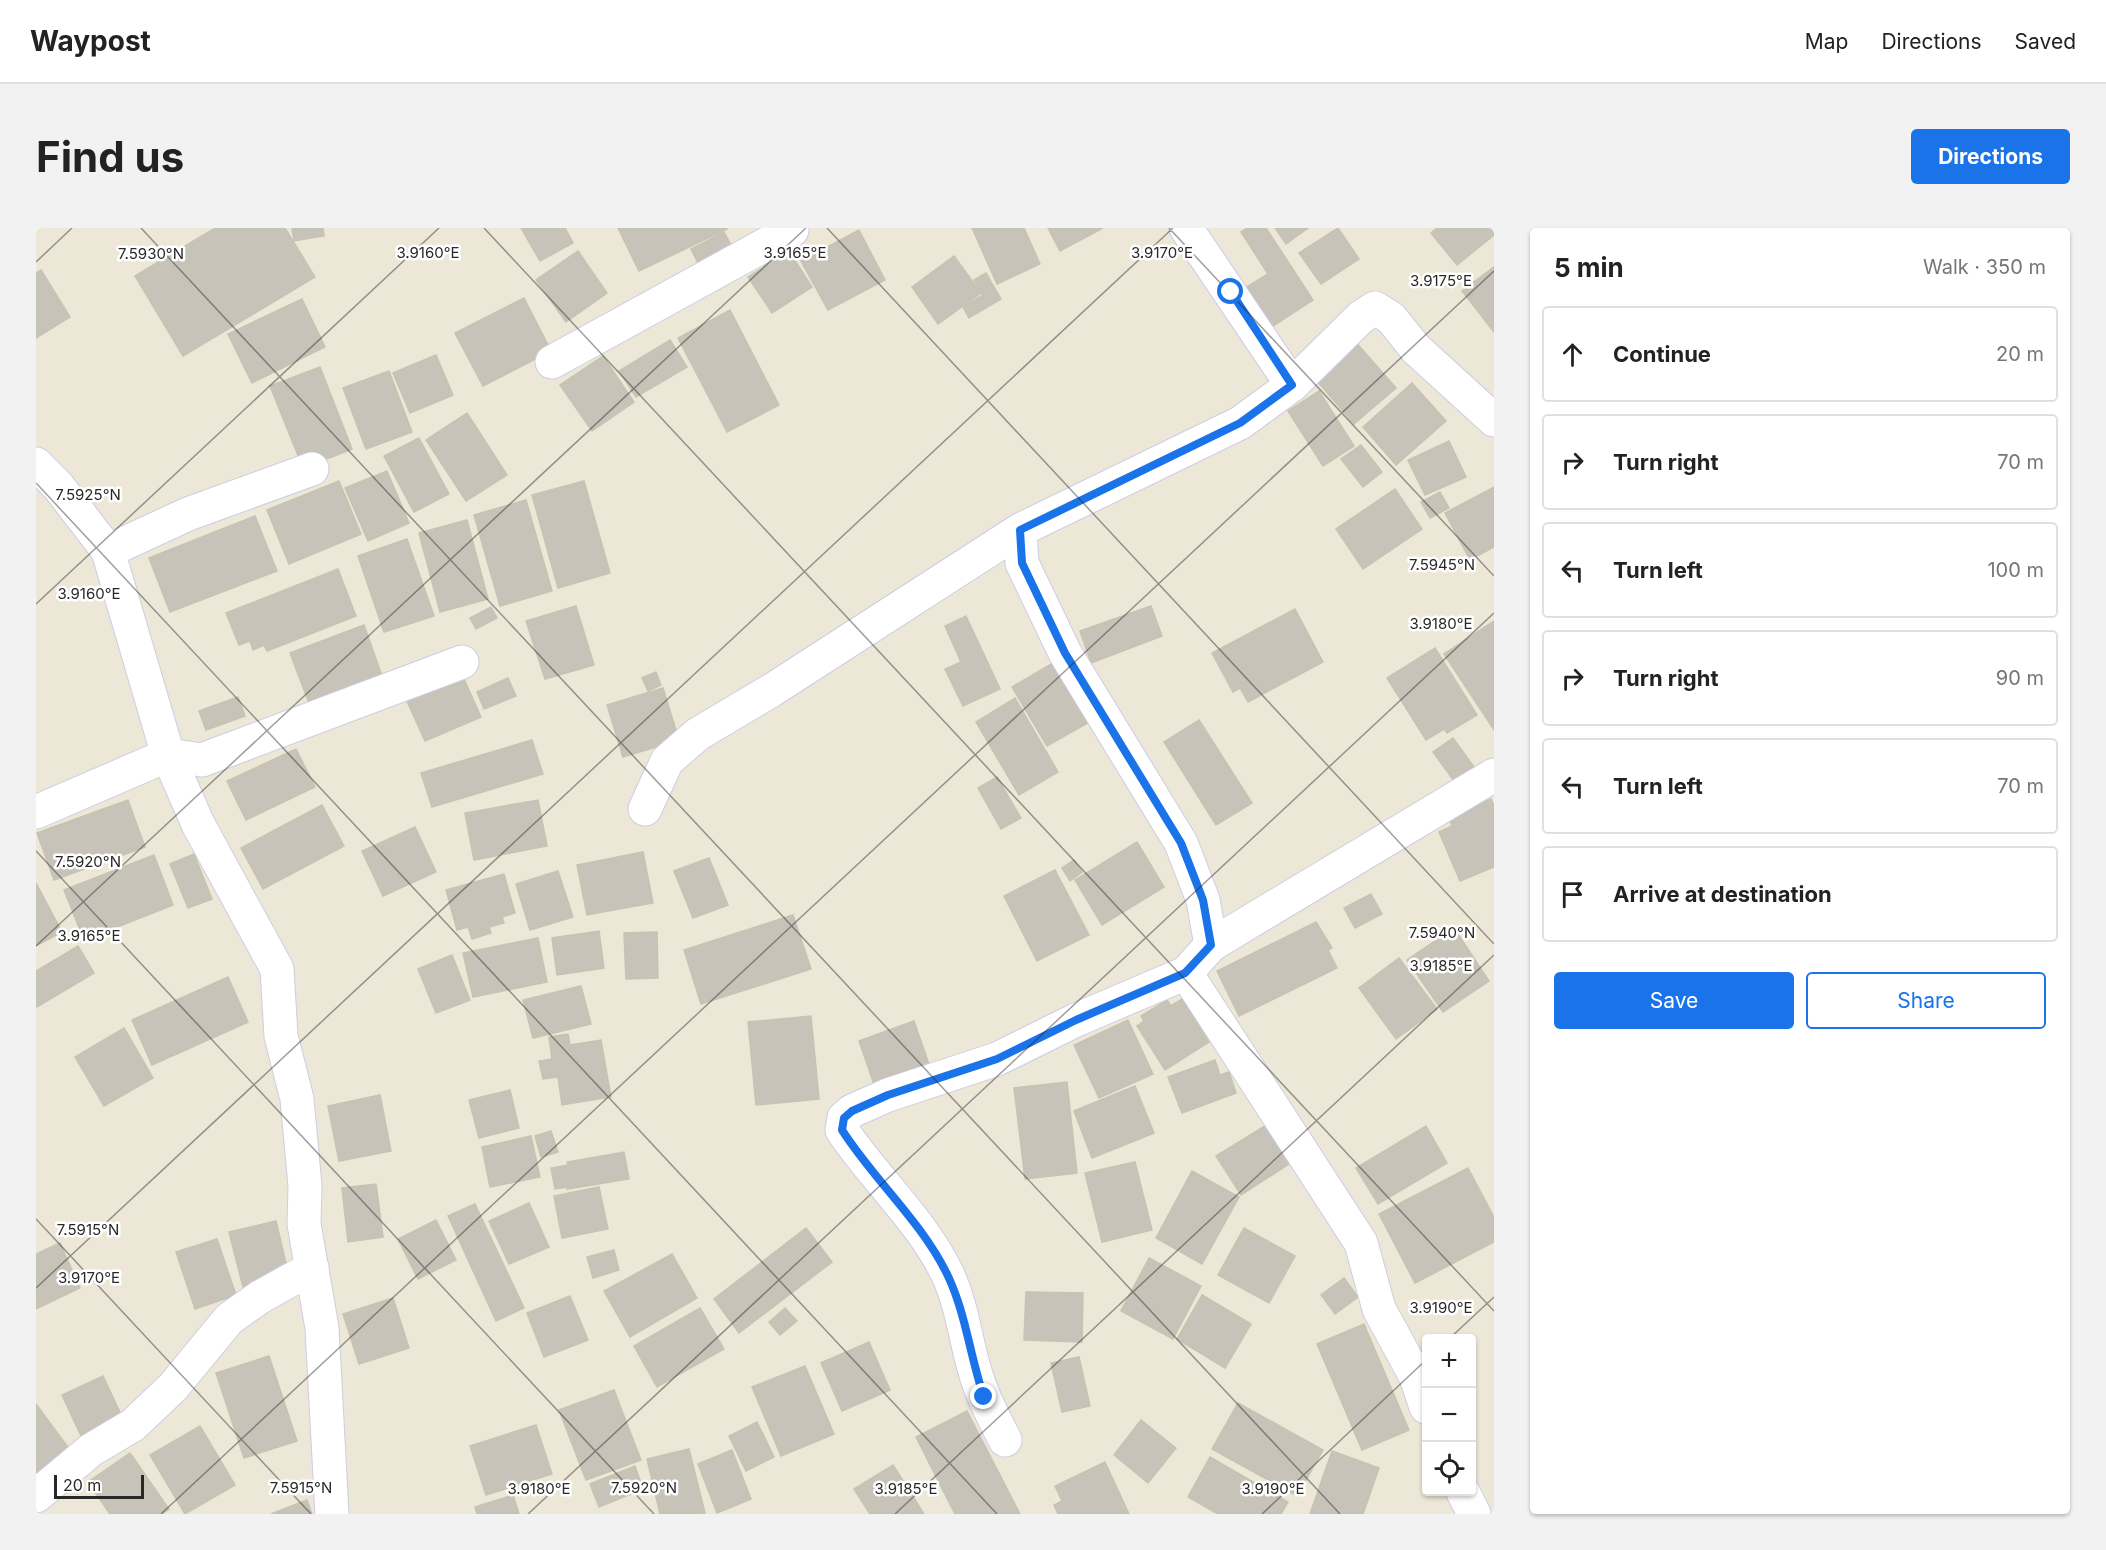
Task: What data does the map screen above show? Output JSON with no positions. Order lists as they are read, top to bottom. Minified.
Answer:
{"scale_bar":"20 m","page":{"header":"Waypost","nav":["Map","Directions","Saved"],"buttons":["Directions",["Save","Share"]],"title":"Find us","heading":["5 min","Walk · 350 m"],"list":[["Continue","20 m"],["Turn right","70 m"],["Turn left","100 m"],["Turn right","90 m"],["Turn left","70 m"],"Arrive at destination"],"map_buttons":["+","−"],"scale":"20 m"},"coordinates":["3.9160°E","3.9165°E","3.9170°E","7.5930°N","3.9175°E","7.5925°N","7.5945°N","3.9180°E","7.5920°N","7.5940°N","3.9185°E","7.5915°N","3.9190°E"]}
